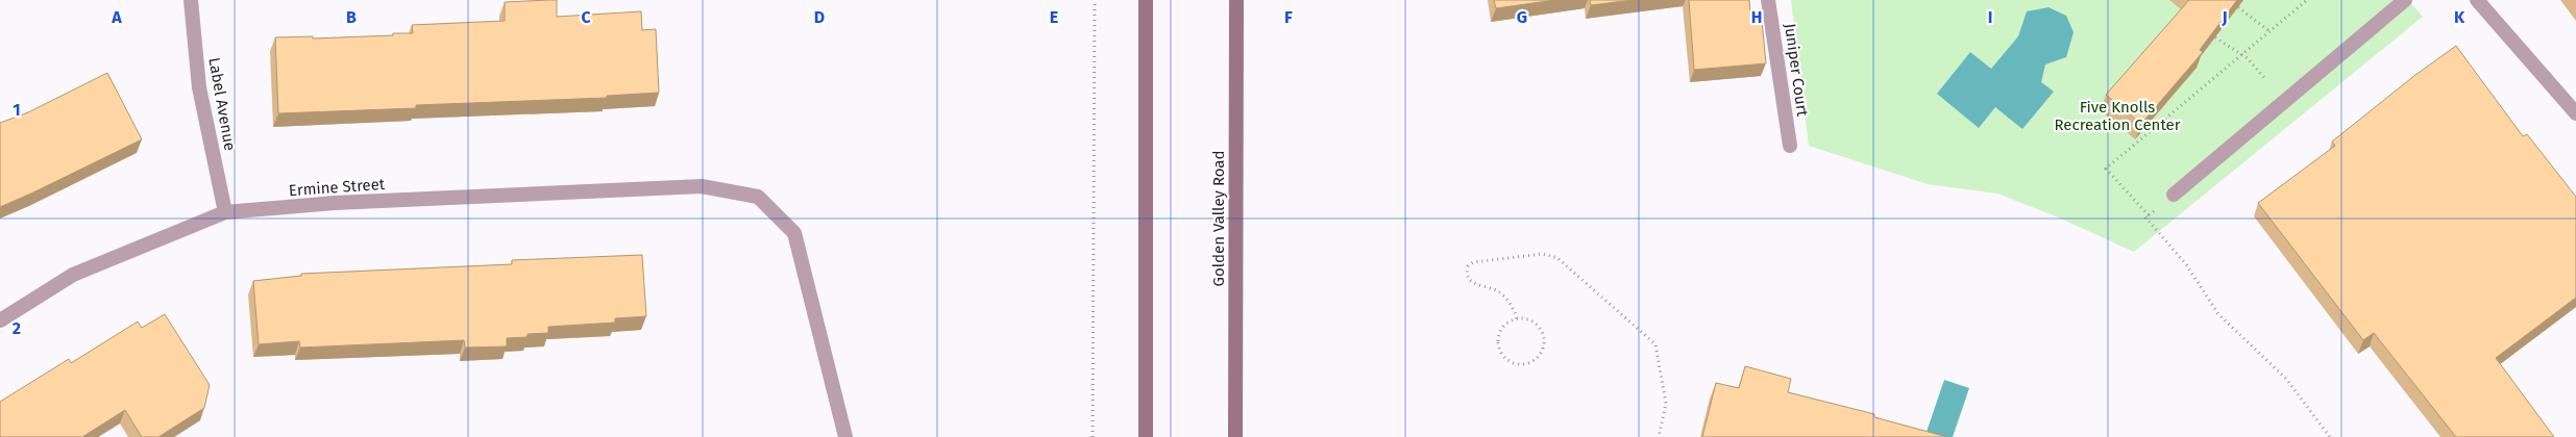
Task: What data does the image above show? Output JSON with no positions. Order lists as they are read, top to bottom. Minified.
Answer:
{"streets":{"main road":["Golden Valley Road"],"street":["Juniper Court","Label Avenue","Ermine Street"]},"crossings":[["Label Avenue","Ermine Street"]],"parks":["Five Knolls Recreation Center"],"grid":{"columns":["A","B","C","D","E","F","G","H","I","J","K"],"rows":["1","2"]}}
